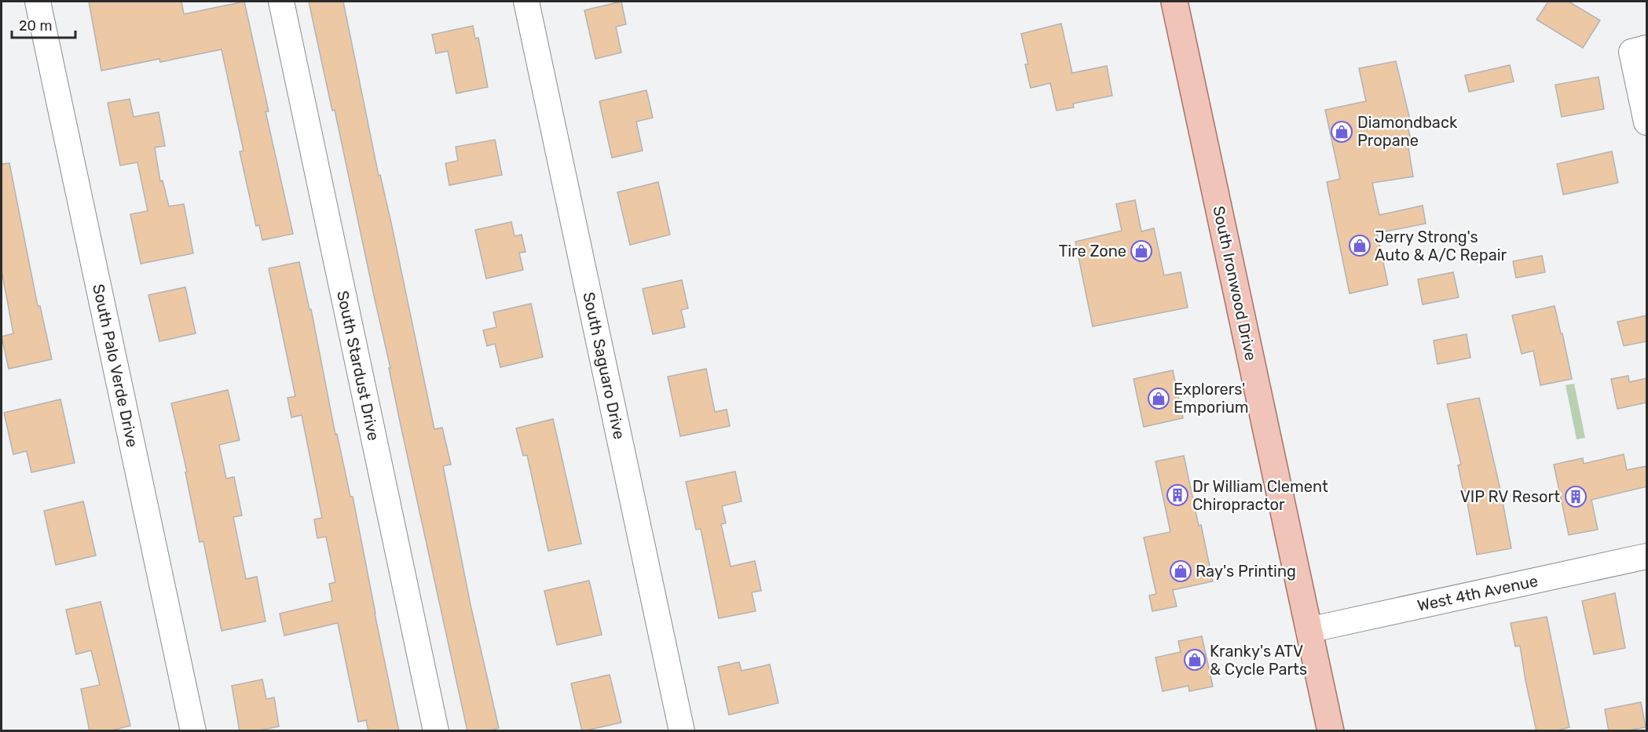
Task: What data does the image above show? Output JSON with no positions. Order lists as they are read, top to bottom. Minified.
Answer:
{"streets":{"main road":["South Ironwood Drive"],"street":["South Palo Verde Drive","South Stardust Drive","South Saguaro Drive","West 4th Avenue"]},"crossings":[["South Ironwood Drive","West 4th Avenue"]],"places":{"shop":["Diamondback Propane","Jerry Strong's Auto & A/C Repair","Tire Zone","Explorers' Emporium","Ray's Printing","Kranky's ATV & Cycle Parts"],"building":["Dr William Clement Chiropractor","VIP RV Resort"]},"scale_bar":"20 m"}
